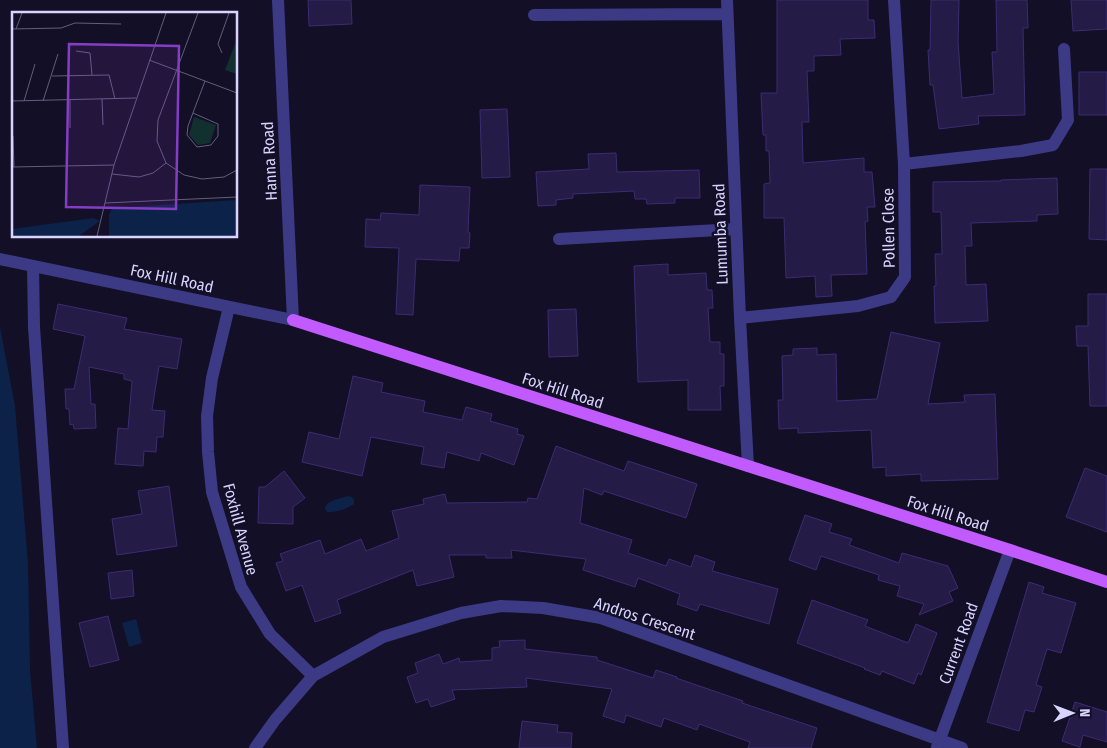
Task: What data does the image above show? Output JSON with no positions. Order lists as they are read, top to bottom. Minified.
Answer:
{"streets":{"main road":["Fox Hill Road"],"street":["Hanna Road","Pollen Close","Lumumba Road","Foxhill Avenue","Andros Crescent","Current Road"]},"crossings":[["Hanna Road","Fox Hill Road"],["Pollen Close","Lumumba Road"],["Lumumba Road","Fox Hill Road"],["Fox Hill Road","Foxhill Avenue"],["Fox Hill Road","Current Road"],["Foxhill Avenue","Andros Crescent"],["Andros Crescent","Current Road"]],"north":"right"}
